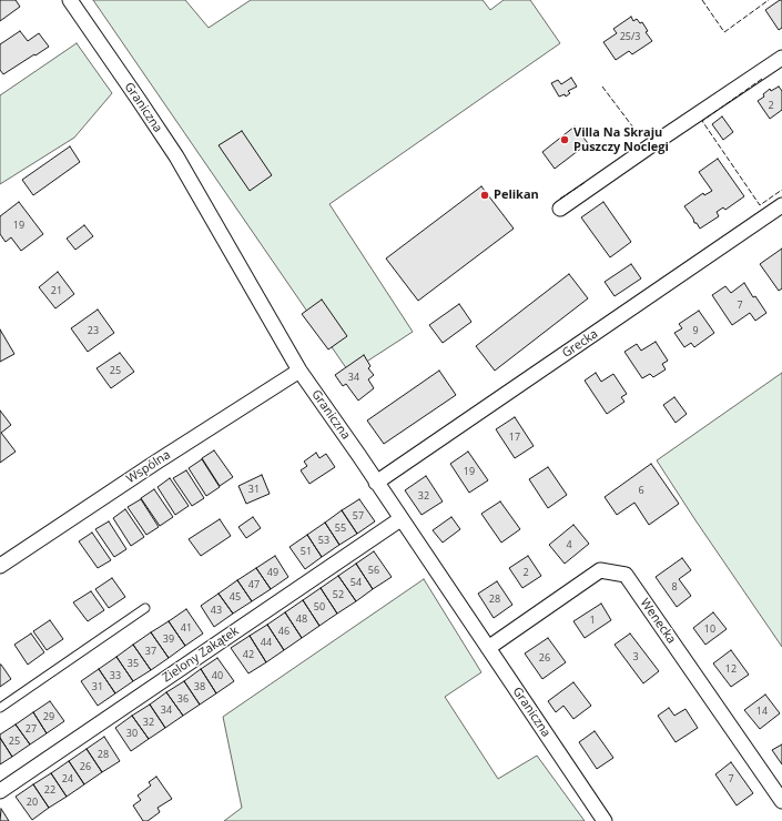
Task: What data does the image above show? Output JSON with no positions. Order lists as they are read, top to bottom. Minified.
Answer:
{"streets":{"street":["Graniczna","Grecka","Wspólna","Wenecka","Zielony Zakątek"]},"crossings":[["Graniczna","Grecka"],["Graniczna","Wspólna"],["Graniczna","Wenecka"],["Graniczna","Zielony Zakątek"]],"places":["Villa Na Skraju Puszczy Noclegi","Pelikan"],"house_numbers":["25/3","2","19","21","7","23","9","25","34","17","19","31","6","32","57","55","53","4","51","56","49","2","54","47","8","52","45","28","50","43","48","1","41","10","46","39","44","37","42","3","26","35","12","33","40","31","38","36","34","14","29","32","27","30","25","28","26","24","7","22","20"]}
